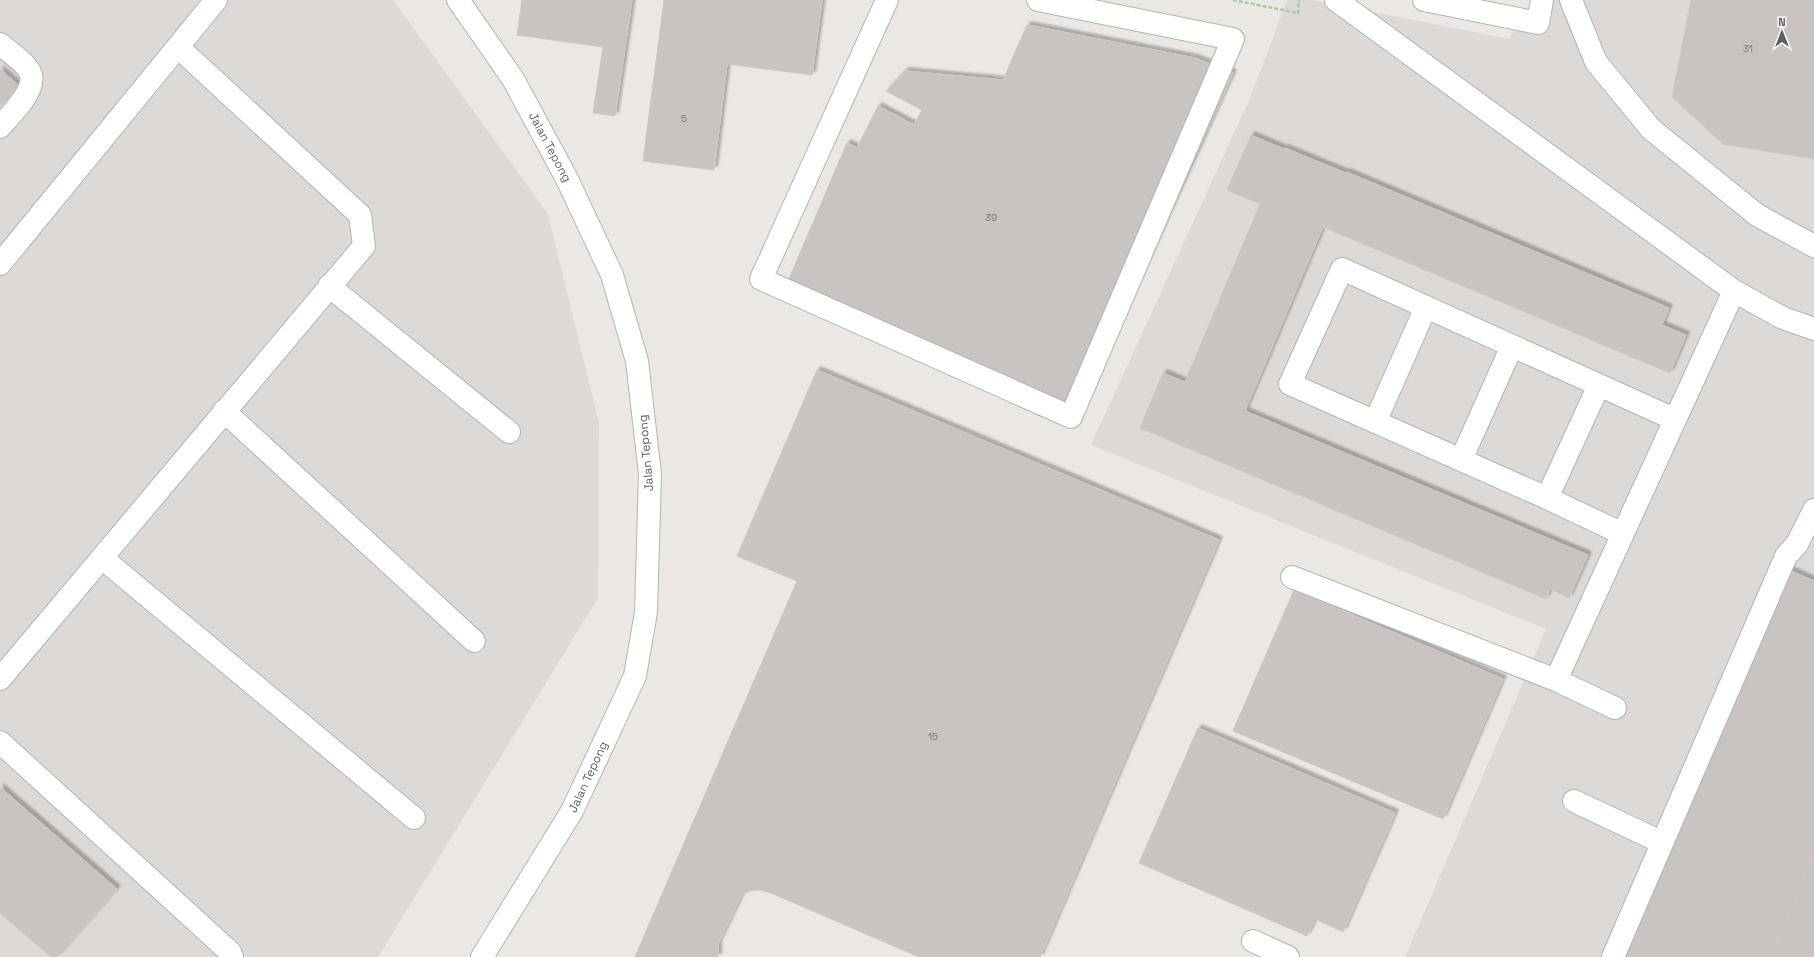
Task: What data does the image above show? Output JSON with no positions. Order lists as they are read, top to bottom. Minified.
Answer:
{"streets":{"street":["Jalan Tepong"]},"house_numbers":["31","5","39","15"],"north":"top"}
